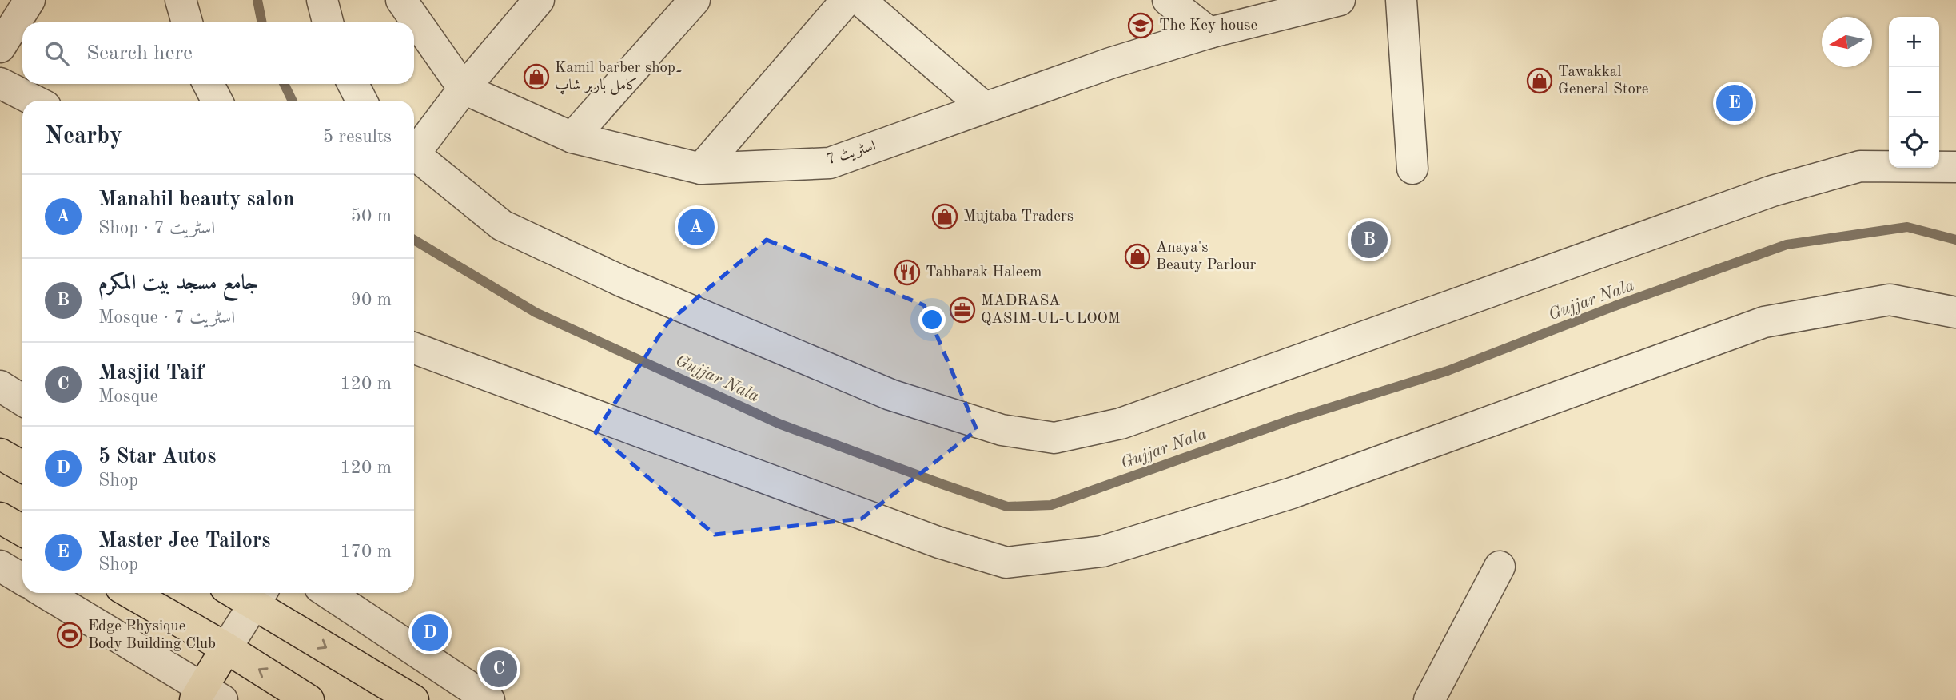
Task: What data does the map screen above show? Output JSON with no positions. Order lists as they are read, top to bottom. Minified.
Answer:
{"streets":{"street":["اسٹریٹ 7"]},"water":["Gujjar Nala"],"places":{"school or university":["The Key house"],"shop":["Kamil barber shop۔ کامل باربر شاپ","Tawakkal General Store","Mujtaba Traders","Anaya's Beauty Parlour"],"restaurant":["Tabbarak Haleem"],"office":["MADRASA QASIM-UL-ULOOM"],"sports":["Edge Physique Body Building Club"]},"north":"left","page":{"map_buttons":["+","−"],"search":"Search here","pins":["E","A","B","D","C"],"heading":["Nearby","5 results"],"list":[{"mark":"A","name":"Manahil beauty salon","note":"Shop · اسٹریٹ 7","value":"50 m"},{"mark":"B","name":"جامع مسجد بیت المکرم","note":"Mosque · اسٹریٹ 7","value":"90 m"},{"mark":"C","name":"Masjid Taif","note":"Mosque","value":"120 m"},{"mark":"D","name":"5 Star Autos","note":"Shop","value":"120 m"},{"mark":"E","name":"Master Jee Tailors","note":"Shop","value":"170 m"}]}}
